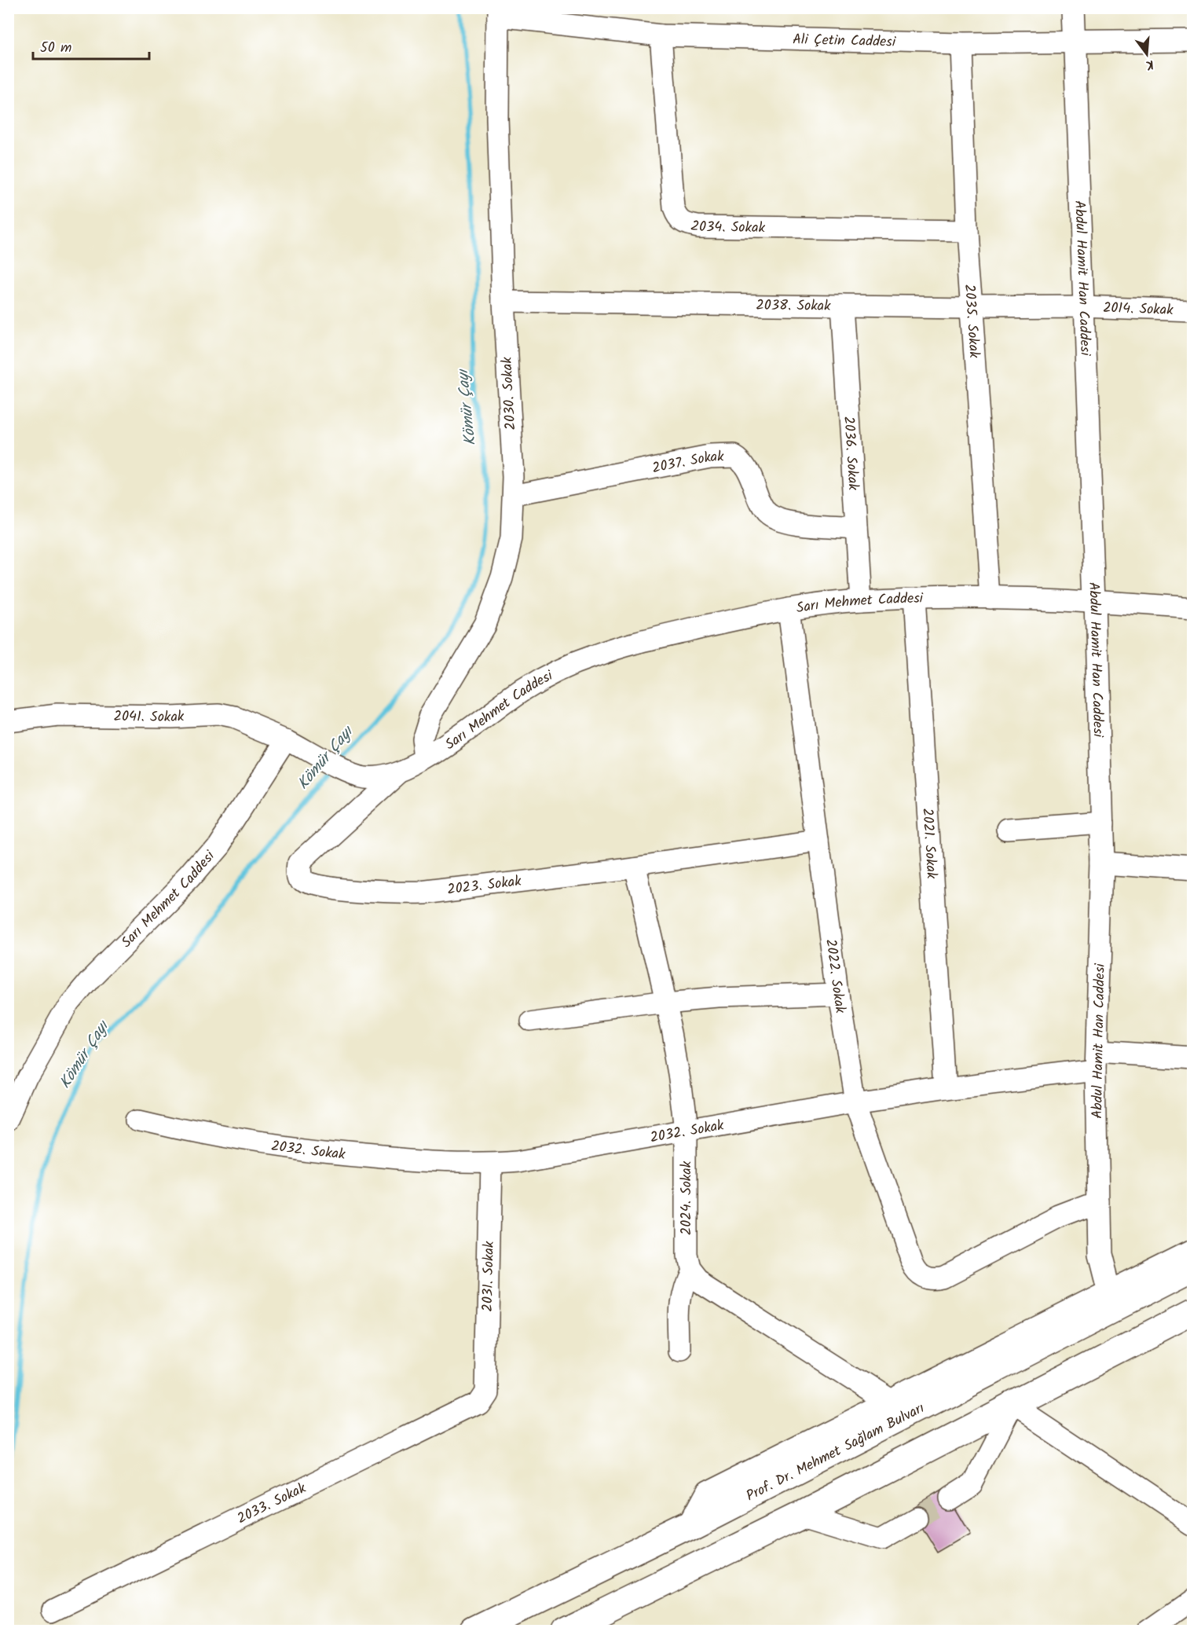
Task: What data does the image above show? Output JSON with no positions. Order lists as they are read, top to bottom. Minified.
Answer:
{"streets":{"highway":["Prof. Dr. Mehmet Sağlam Bulvarı"],"street":["Ali Çetin Caddesi","2034. Sokak","Abdul Hamit Han Caddesi","2038. Sokak","2014. Sokak","2035. Sokak","2030. Sokak","2036. Sokak","2037. Sokak","Sarı Mehmet Caddesi","2041. Sokak","2021. Sokak","2023. Sokak","2022. Sokak","2032. Sokak","2024. Sokak","2031. Sokak","2033. Sokak"]},"crossings":[["Ali Çetin Caddesi","2034. Sokak"],["Ali Çetin Caddesi","Abdul Hamit Han Caddesi"],["Ali Çetin Caddesi","2035. Sokak"],["Ali Çetin Caddesi","2030. Sokak"],["2034. Sokak","2035. Sokak"],["Abdul Hamit Han Caddesi","2038. Sokak"],["Abdul Hamit Han Caddesi","2014. Sokak"],["Abdul Hamit Han Caddesi","Sarı Mehmet Caddesi"],["Abdul Hamit Han Caddesi","Prof. Dr. Mehmet Sağlam Bulvarı"],["2038. Sokak","2014. Sokak"],["2038. Sokak","2035. Sokak"],["2038. Sokak","2030. Sokak"],["2038. Sokak","2036. Sokak"],["2035. Sokak","Sarı Mehmet Caddesi"],["2030. Sokak","2037. Sokak"],["2030. Sokak","Sarı Mehmet Caddesi"],["2036. Sokak","2037. Sokak"],["2036. Sokak","Sarı Mehmet Caddesi"],["Sarı Mehmet Caddesi","2041. Sokak"],["Sarı Mehmet Caddesi","2021. Sokak"],["Sarı Mehmet Caddesi","2023. Sokak"],["Sarı Mehmet Caddesi","2022. Sokak"],["2023. Sokak","2022. Sokak"],["2023. Sokak","2024. Sokak"],["2022. Sokak","2032. Sokak"],["2032. Sokak","2024. Sokak"],["2032. Sokak","2031. Sokak"],["2031. Sokak","2033. Sokak"]],"water":["Kömür Çayı"],"scale_bar":"50 m","north":"bottom"}
